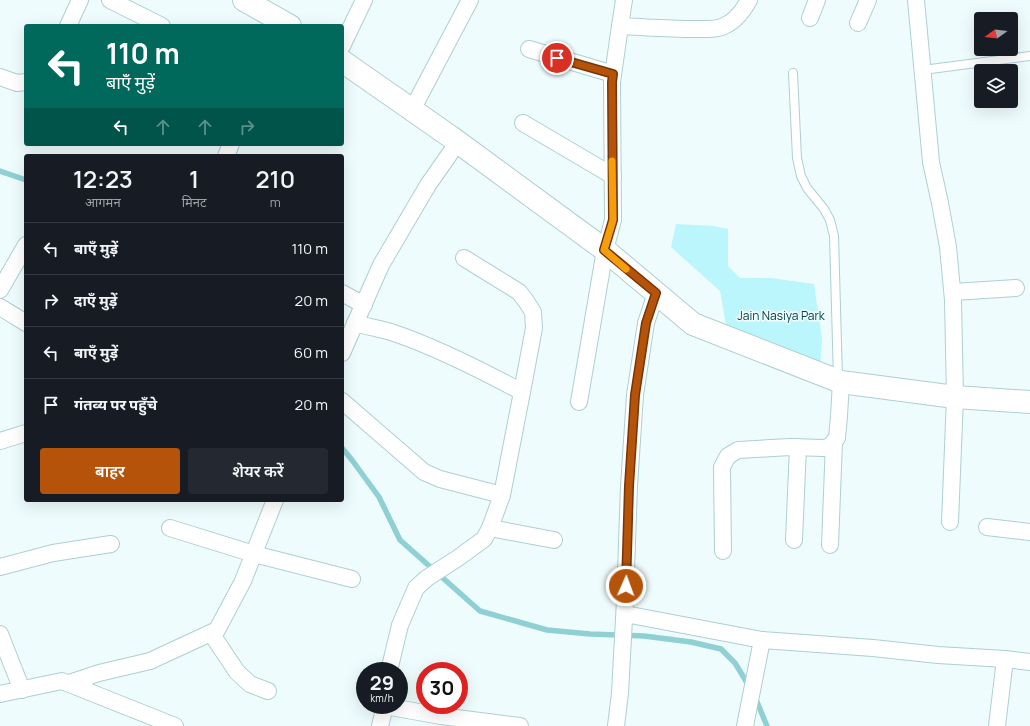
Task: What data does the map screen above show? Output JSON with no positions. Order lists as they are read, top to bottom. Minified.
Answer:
{"parks":["Jain Nasiya Park"],"north":"left","page":{"turn":["110 m","बाएँ मुड़ें"],"eta":["12:23","आगमन","1","मिनट","210","m"],"list":[{"name":"बाएँ मुड़ें","value":"110 m"},{"name":"दाएँ मुड़ें","value":"20 m"},{"name":"बाएँ मुड़ें","value":"60 m"},{"name":"गंतव्य पर पहुँचे","value":"20 m"}],"buttons":["बाहर","शेयर करें"],"speed":"29 km/h","limit":"30"}}
